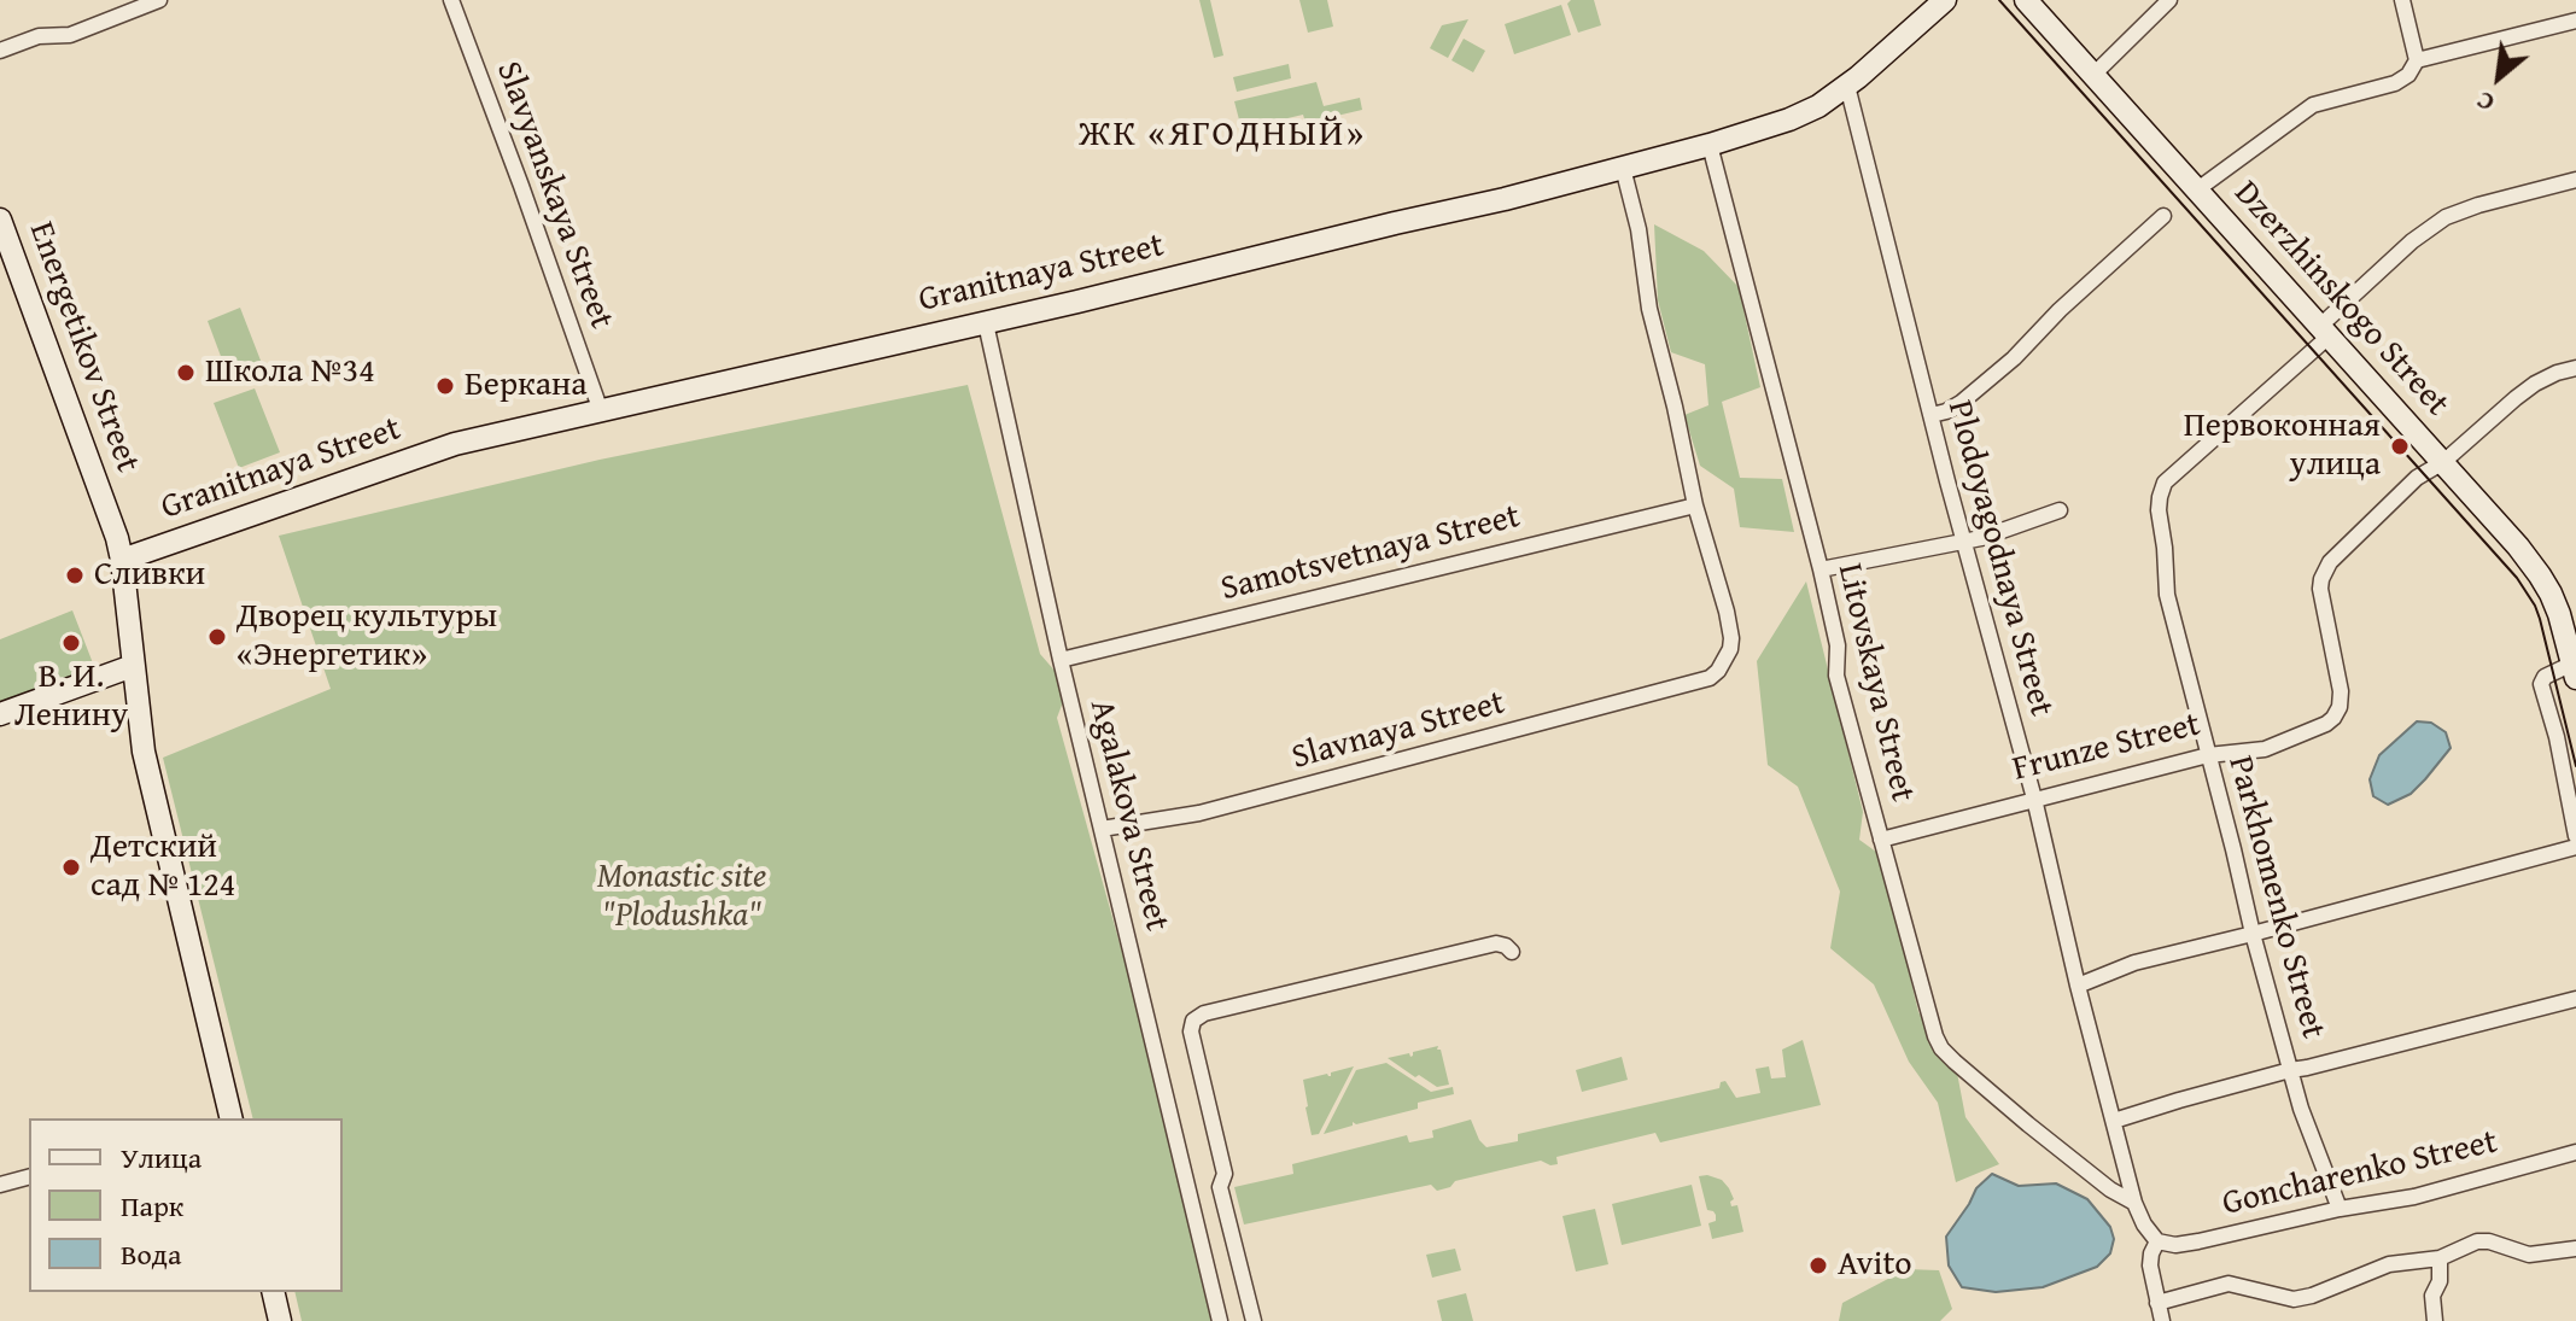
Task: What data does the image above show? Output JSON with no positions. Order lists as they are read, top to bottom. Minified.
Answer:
{"streets":{"street":["Slavyanskaya Street","Granitnaya Street","Dzerzhinskogo Street","Energetikov Street","Samotsvetnaya Street","Plodoyagodnaya Street","Litovskaya Street","Slavnaya Street","Frunze Street","Agalakova Street","Parkhomenko Street","Goncharenko Street"]},"crossings":[["Slavyanskaya Street","Granitnaya Street"],["Granitnaya Street","Energetikov Street"],["Granitnaya Street","Plodoyagodnaya Street"],["Granitnaya Street","Litovskaya Street"],["Granitnaya Street","Agalakova Street"],["Dzerzhinskogo Street","Frunze Street"],["Dzerzhinskogo Street","Parkhomenko Street"],["Samotsvetnaya Street","Slavnaya Street"],["Samotsvetnaya Street","Agalakova Street"],["Plodoyagodnaya Street","Litovskaya Street"],["Plodoyagodnaya Street","Frunze Street"],["Plodoyagodnaya Street","Goncharenko Street"],["Litovskaya Street","Frunze Street"],["Slavnaya Street","Agalakova Street"],["Frunze Street","Parkhomenko Street"],["Parkhomenko Street","Goncharenko Street"]],"districts":["ЖК «ЯГОДНЫЙ»"],"parks":["Monastic site \"Plodushka\""],"places":["Школа №34","Беркана","Первоконная улица","Сливки","Дворец культуры «Энергетик»","В. И. Ленину","Детский сад № 124","Avito"],"legend":["Улица","Парк","Вода"],"north":"bottom left"}
